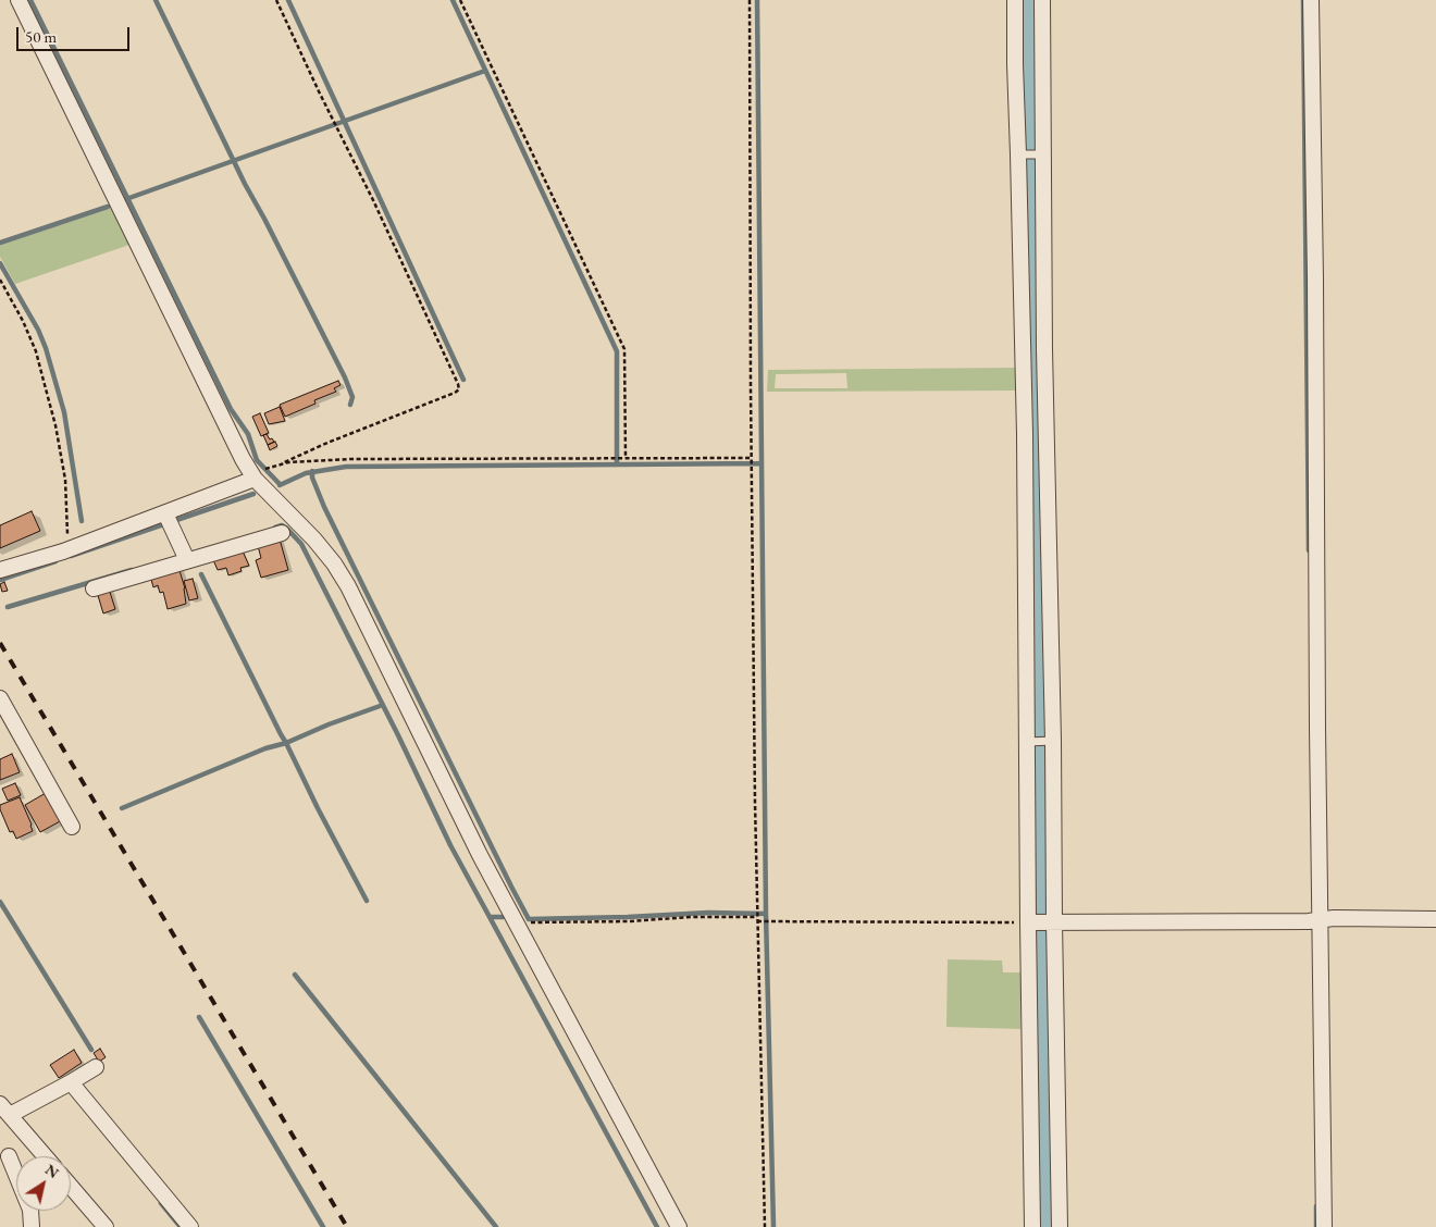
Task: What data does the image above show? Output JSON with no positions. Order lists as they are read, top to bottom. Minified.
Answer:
{"scale_bar":"50 m","north":"top right"}
